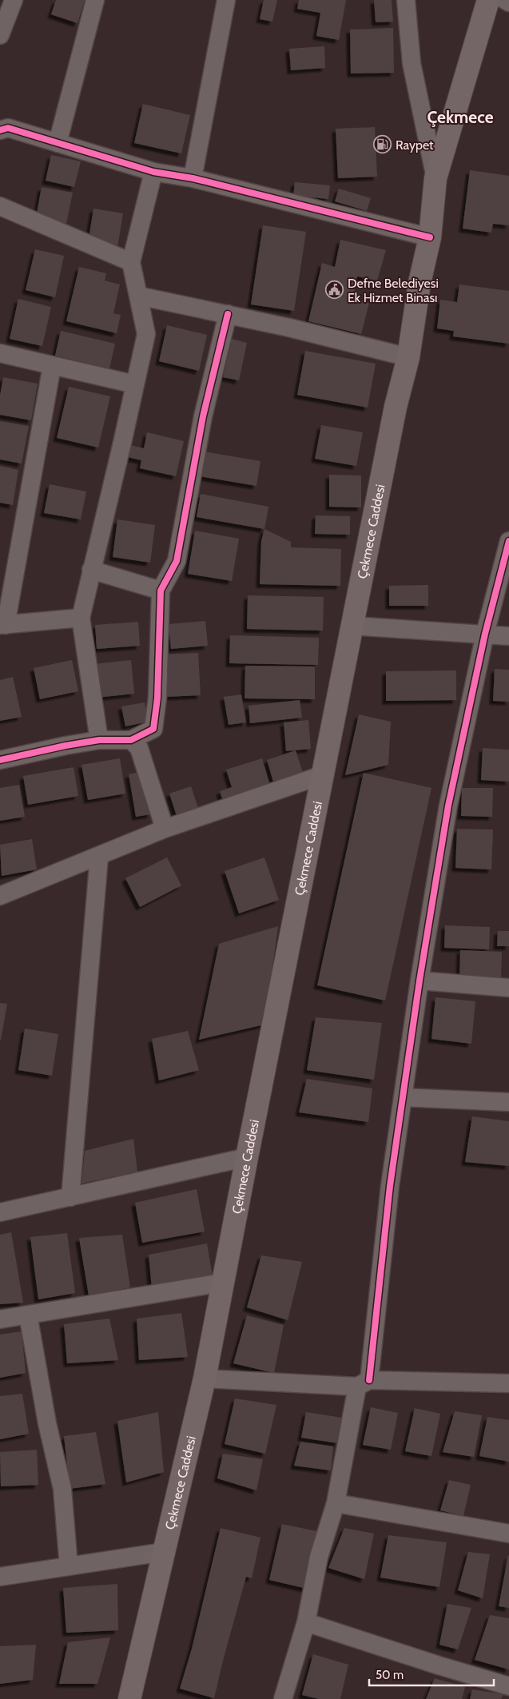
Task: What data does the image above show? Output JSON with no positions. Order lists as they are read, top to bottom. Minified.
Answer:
{"streets":{"main road":["Çekmece Caddesi"]},"districts":["Çekmece"],"places":{"fuel station":["Raypet"],"public building":["Defne Belediyesi Ek Hizmet Binası"]},"scale_bar":"50 m"}
